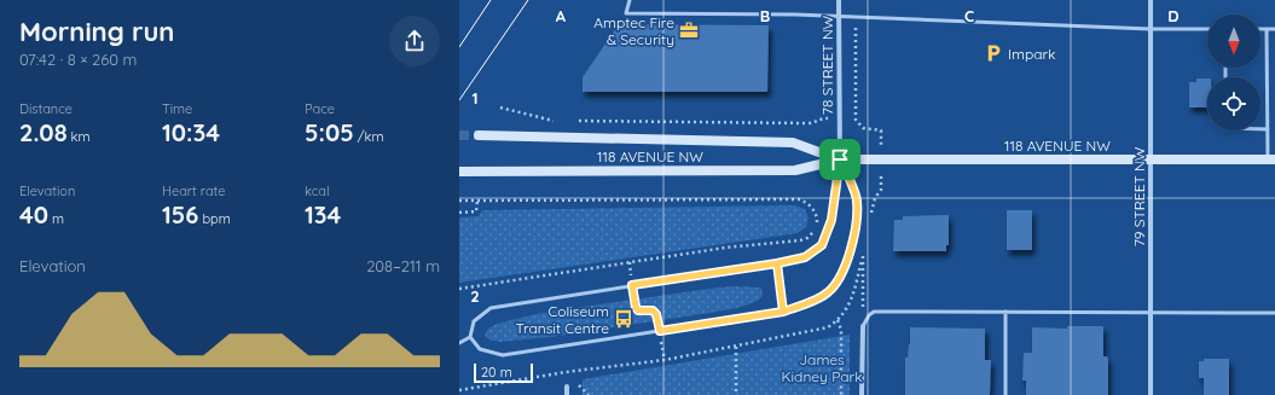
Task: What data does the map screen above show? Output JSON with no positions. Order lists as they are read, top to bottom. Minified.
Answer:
{"streets":{"main road":["118 AVENUE NW"],"street":["78 STREET NW","79 STREET NW"]},"crossings":[["78 STREET NW","118 AVENUE NW"],["118 AVENUE NW","79 STREET NW"]],"parks":["James Kidney Park"],"places":{"office":["Amptec Fire & Security"],"parking":["Impark"],"bus stop":["Coliseum Transit Centre"]},"scale_bar":"20 m","north":"bottom","page":{"heading":["Morning run","07:42 · 8 × 260 m"],"stats":[["Distance","2.08 km"],["Time","10:34"],["Pace","5:05 /km"],["Elevation","40 m"],["Heart rate","156 bpm"],["kcal","134"]],"chart":["Elevation","208–211 m"],"scale":"20 m"},"grid":{"columns":["A","B","C","D"],"rows":["1","2"]}}
